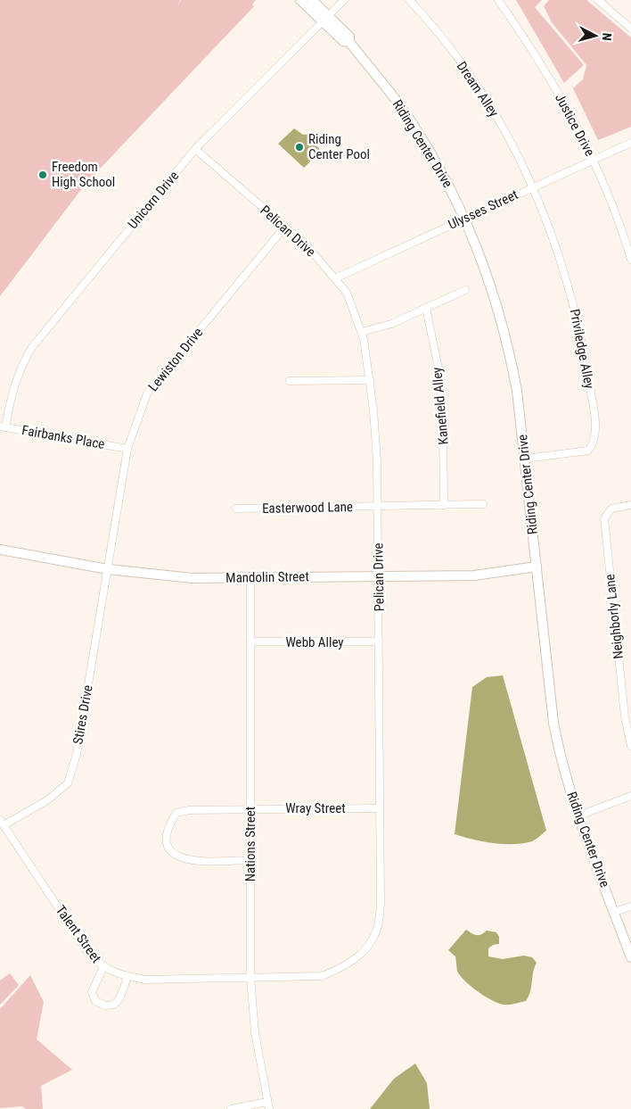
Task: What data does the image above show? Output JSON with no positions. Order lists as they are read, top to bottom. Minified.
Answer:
{"streets":{"street":["Dream Alley","Justice Drive","Riding Center Drive","Unicorn Drive","Ulysses Street","Pelican Drive","Priviledge Alley","Lewiston Drive","Kanefield Alley","Fairbanks Place","Easterwood Lane","Mandolin Street","Neighborly Lane","Webb Alley","Stires Drive","Wray Street","Nations Street","Talent Street"]},"crossings":[["Dream Alley","Ulysses Street"],["Dream Alley","Priviledge Alley"],["Justice Drive","Ulysses Street"],["Riding Center Drive","Unicorn Drive"],["Riding Center Drive","Ulysses Street"],["Riding Center Drive","Priviledge Alley"],["Riding Center Drive","Mandolin Street"],["Unicorn Drive","Pelican Drive"],["Unicorn Drive","Fairbanks Place"],["Ulysses Street","Pelican Drive"],["Ulysses Street","Priviledge Alley"],["Pelican Drive","Lewiston Drive"],["Pelican Drive","Easterwood Lane"],["Pelican Drive","Mandolin Street"],["Pelican Drive","Webb Alley"],["Pelican Drive","Wray Street"],["Pelican Drive","Nations Street"],["Pelican Drive","Talent Street"],["Lewiston Drive","Fairbanks Place"],["Lewiston Drive","Mandolin Street"],["Lewiston Drive","Stires Drive"],["Mandolin Street","Stires Drive"],["Mandolin Street","Nations Street"],["Webb Alley","Nations Street"],["Stires Drive","Talent Street"],["Wray Street","Nations Street"],["Nations Street","Talent Street"]],"places":["Riding Center Pool","Freedom High School"],"north":"right"}
